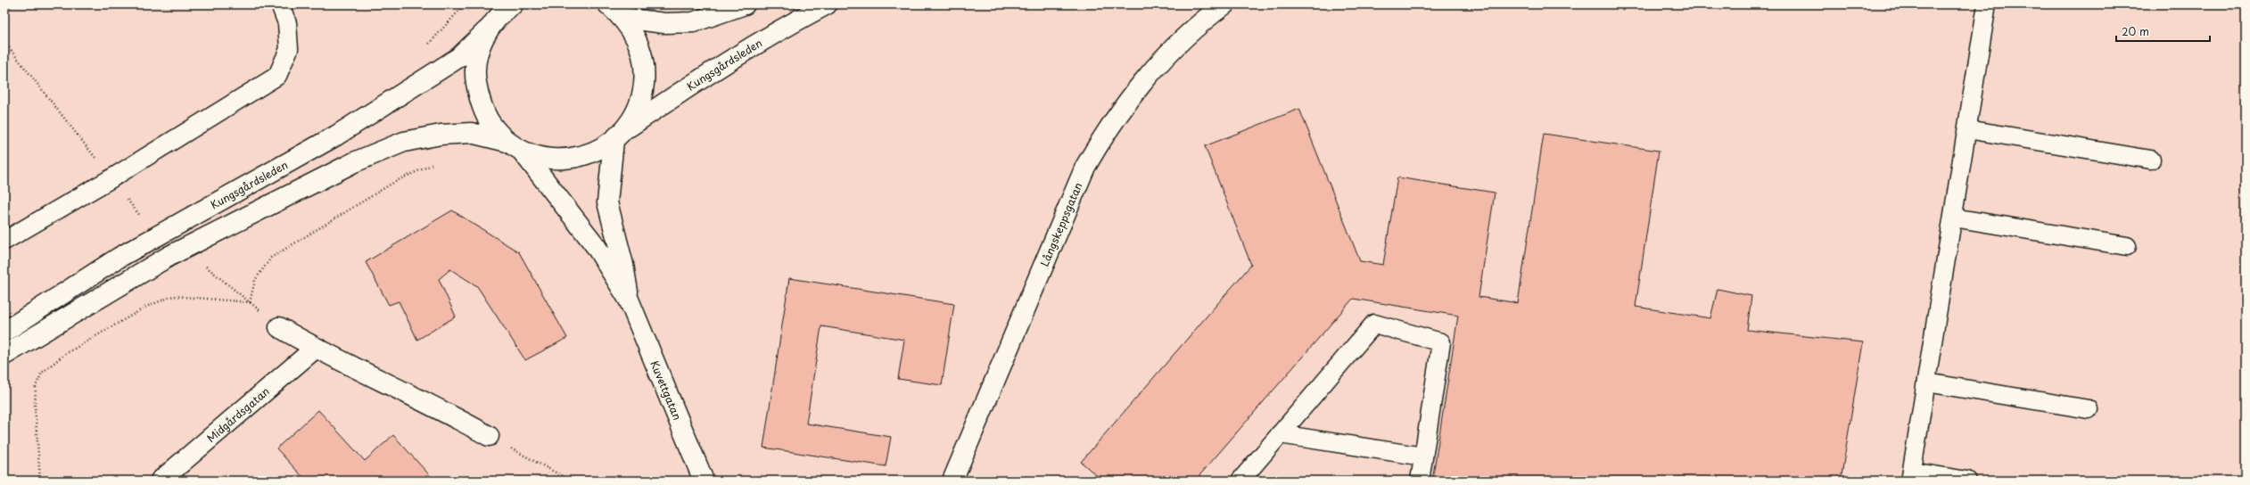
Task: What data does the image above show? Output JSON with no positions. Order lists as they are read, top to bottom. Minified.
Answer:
{"streets":{"main road":["Kungsgårdsleden","Långskeppsgatan","Kuvettgatan","Midgårdsgatan"]},"crossings":[["Kungsgårdsleden","Kuvettgatan"]],"scale_bar":"20 m"}
